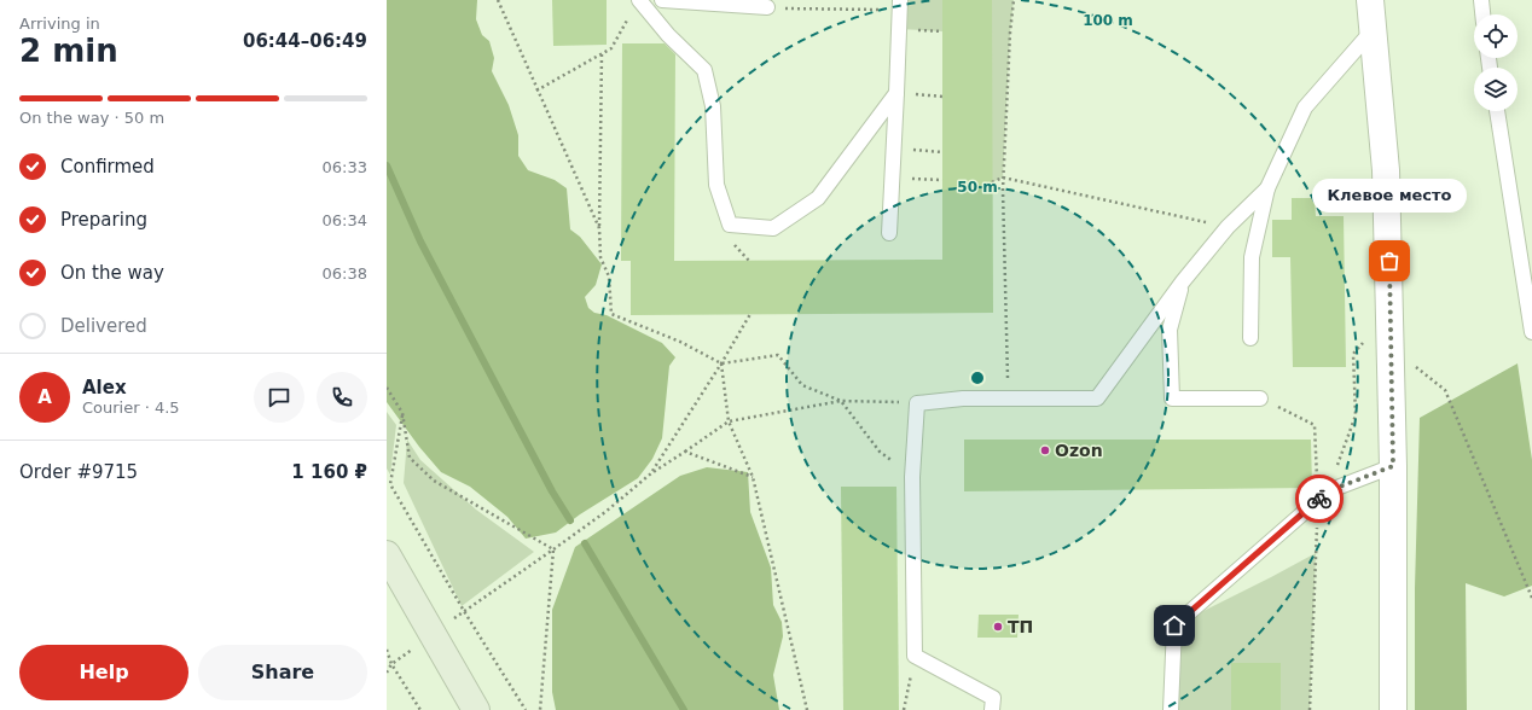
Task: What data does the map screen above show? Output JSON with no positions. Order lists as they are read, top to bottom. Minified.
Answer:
{"places":["Клевое место","Ozon","ТП"],"page":{"heading":["2 min","Arriving in","06:44–06:49"],"panel":["Alex","Courier · 4.5","Order #9715","1 160 ₽"],"bar":"On the way · 50 m","list":[["Confirmed","06:33"],["Preparing","06:34"],["On the way","06:38"],"Delivered"],"bubble":"Клевое место","round":"A","buttons":["Help","Share"]},"rings":["100 m","50 m"]}
